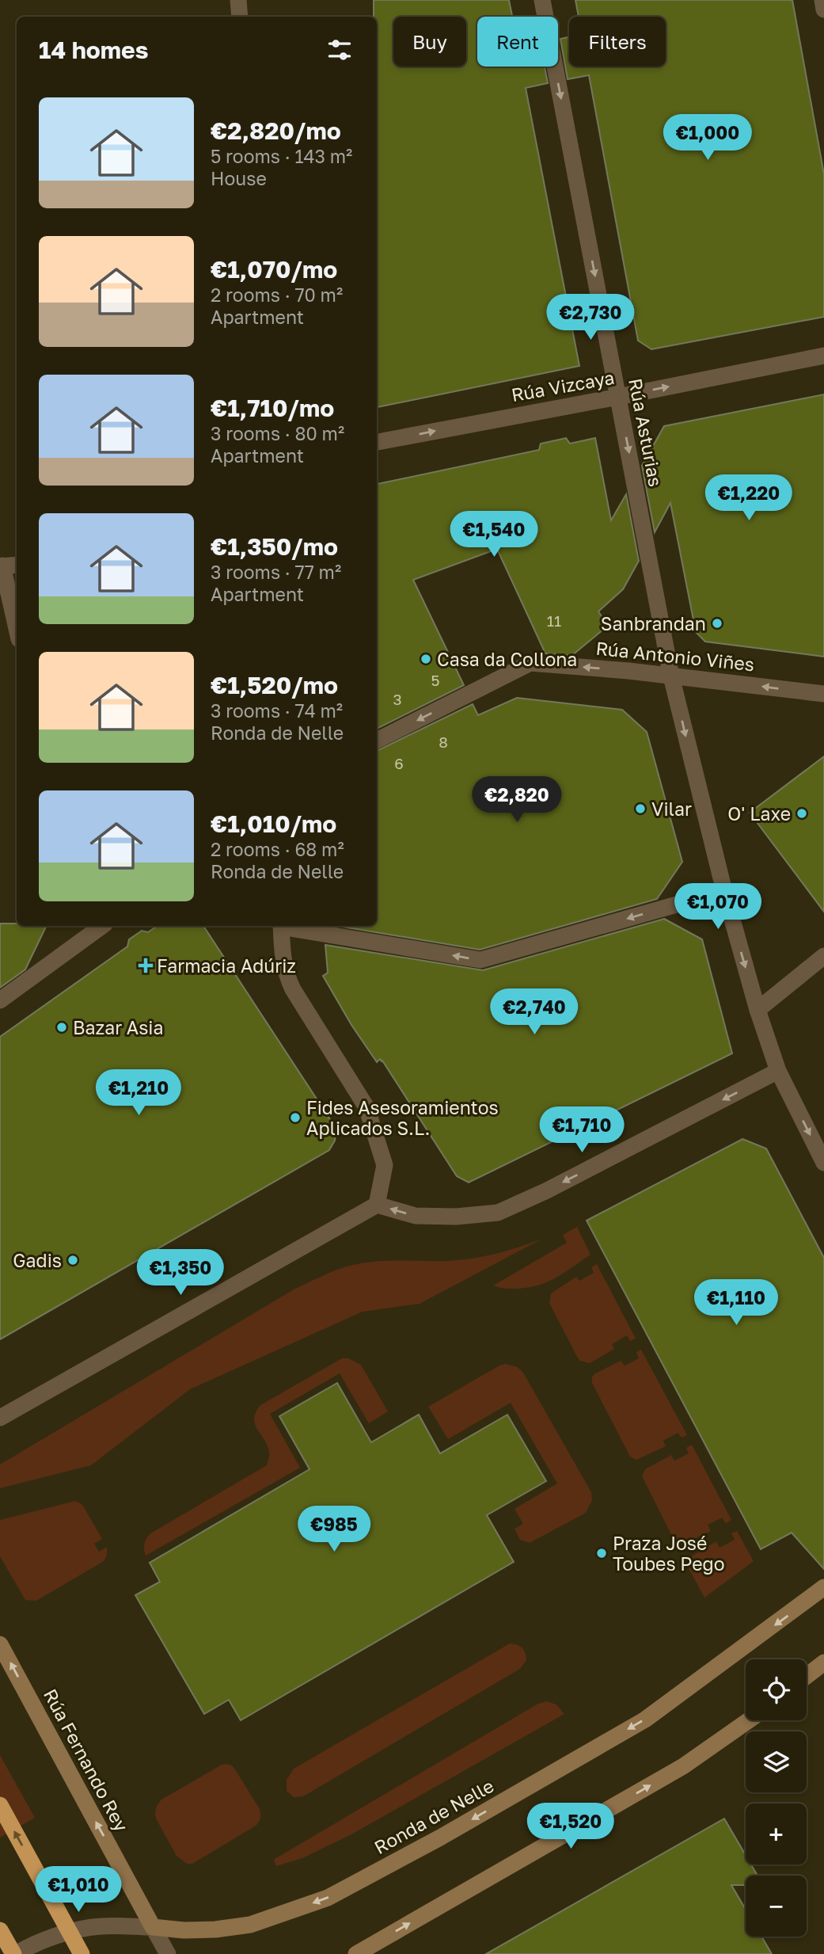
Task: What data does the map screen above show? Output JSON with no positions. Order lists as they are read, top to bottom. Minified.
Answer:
{"streets":{"street":["Rúa Vizcaya","Rúa Asturias","Rúa Antonio Viñes","Rúa Fernando Rey","Ronda de Nelle"]},"crossings":[["Rúa Vizcaya","Rúa Asturias"],["Rúa Asturias","Rúa Antonio Viñes"],["Rúa Fernando Rey","Ronda de Nelle"]],"one_way":["Rúa Vizcaya","Rúa Asturias","Rúa Antonio Viñes","Rúa Fernando Rey"],"places":{"other":["Sanbrandan","Casa da Collona","Vilar","O' Laxe","Bazar Asia","Fides Asesoramientos Aplicados S.L.","Gadis","Praza José Toubes Pego"],"health":["Farmacia Adúriz"]},"house_numbers":["11","5","3","8","6"],"page":{"chip":["Buy","Rent","Filters"],"heading":"14 homes","list":[{"name":"€2,820/mo","note":"5 rooms · 143 m² · House"},{"name":"€1,070/mo","note":"2 rooms · 70 m² · Apartment"},{"name":"€1,710/mo","note":"3 rooms · 80 m² · Apartment"},{"name":"€1,350/mo","note":"3 rooms · 77 m² · Apartment"},{"name":"€1,520/mo","note":"3 rooms · 74 m² · Ronda de Nelle"},{"name":"€1,010/mo","note":"2 rooms · 68 m² · Ronda de Nelle"}],"price":["€1,000","€2,730","€1,220","€1,540","€2,820","€1,070","€2,740","€1,210","€1,710","€1,350","€1,110","€985","€1,520","€1,010"],"map_buttons":["+","−"]}}
